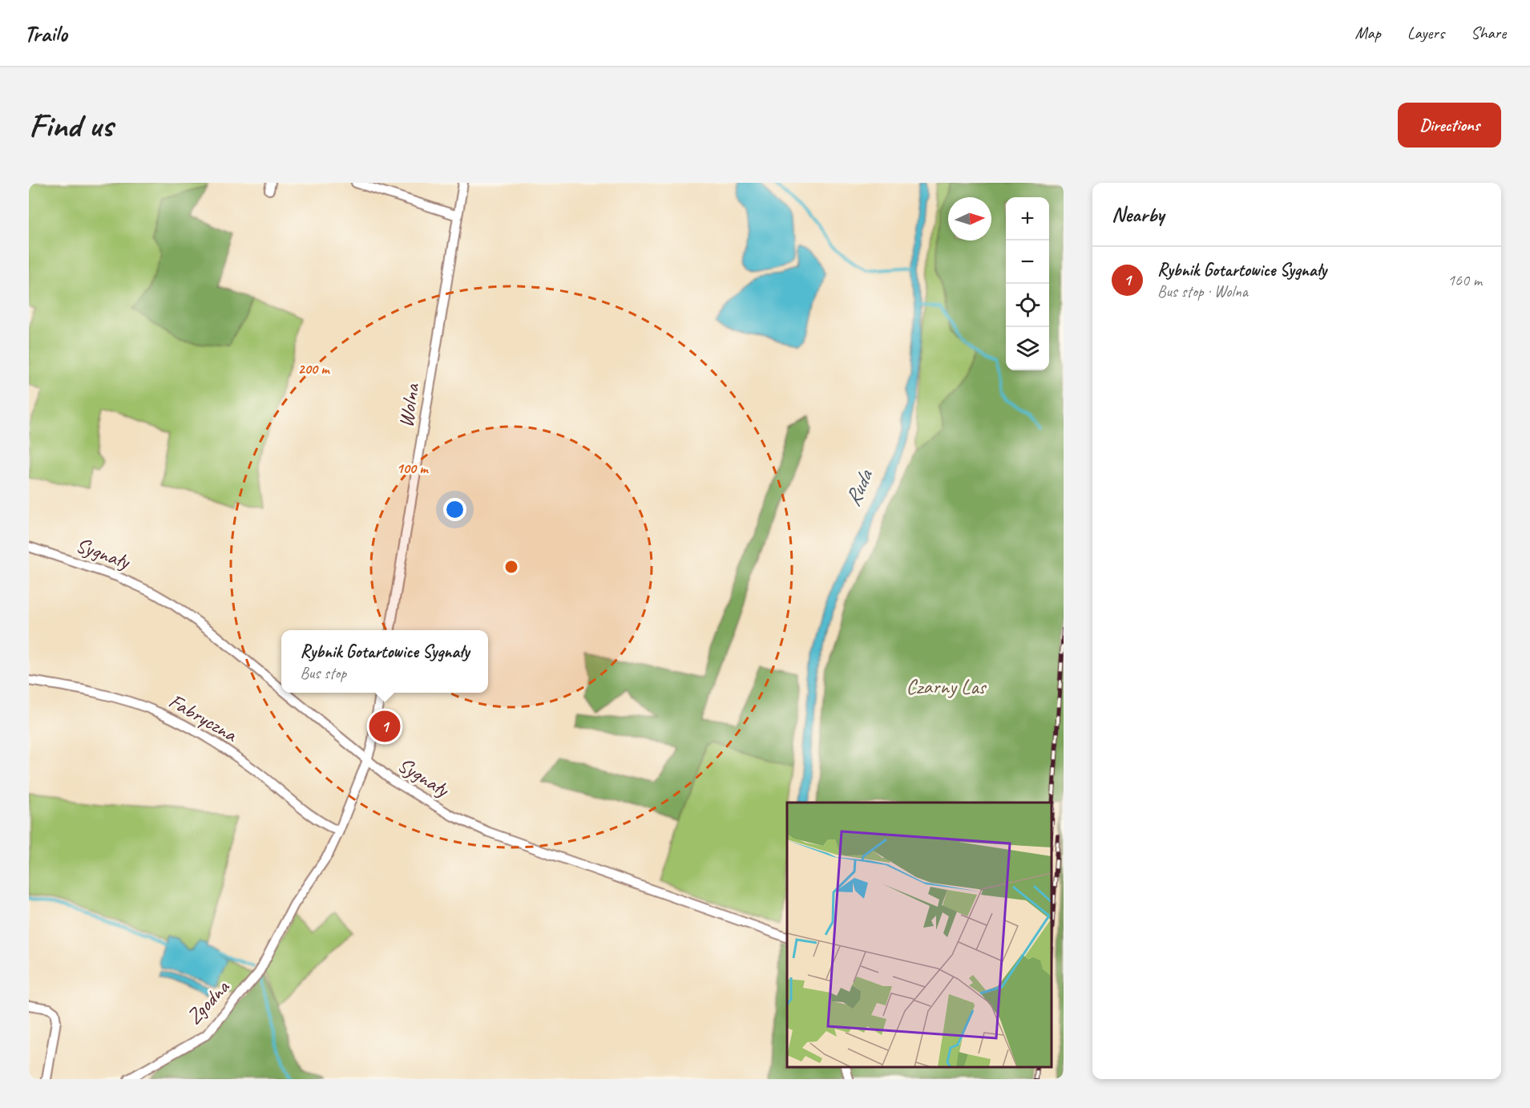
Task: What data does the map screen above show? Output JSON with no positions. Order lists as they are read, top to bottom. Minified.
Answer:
{"streets":{"street":["Wolna","Sygnały","Fabryczna","Zgodna"]},"crossings":[["Fabryczna","Zgodna"]],"water":["Ruda"],"parks":["Czarny Las"],"north":"right","page":{"header":"Trailo","nav":["Map","Layers","Share"],"buttons":"Directions","title":"Find us","heading":"Nearby","map_buttons":["+","−"],"list":[{"mark":"1","name":"Rybnik Gotartowice Sygnały","note":"Bus stop · Wolna","value":"160 m"}],"popup":["Rybnik Gotartowice Sygnały","Bus stop"],"pins":"1"},"rings":["200 m","100 m"]}
